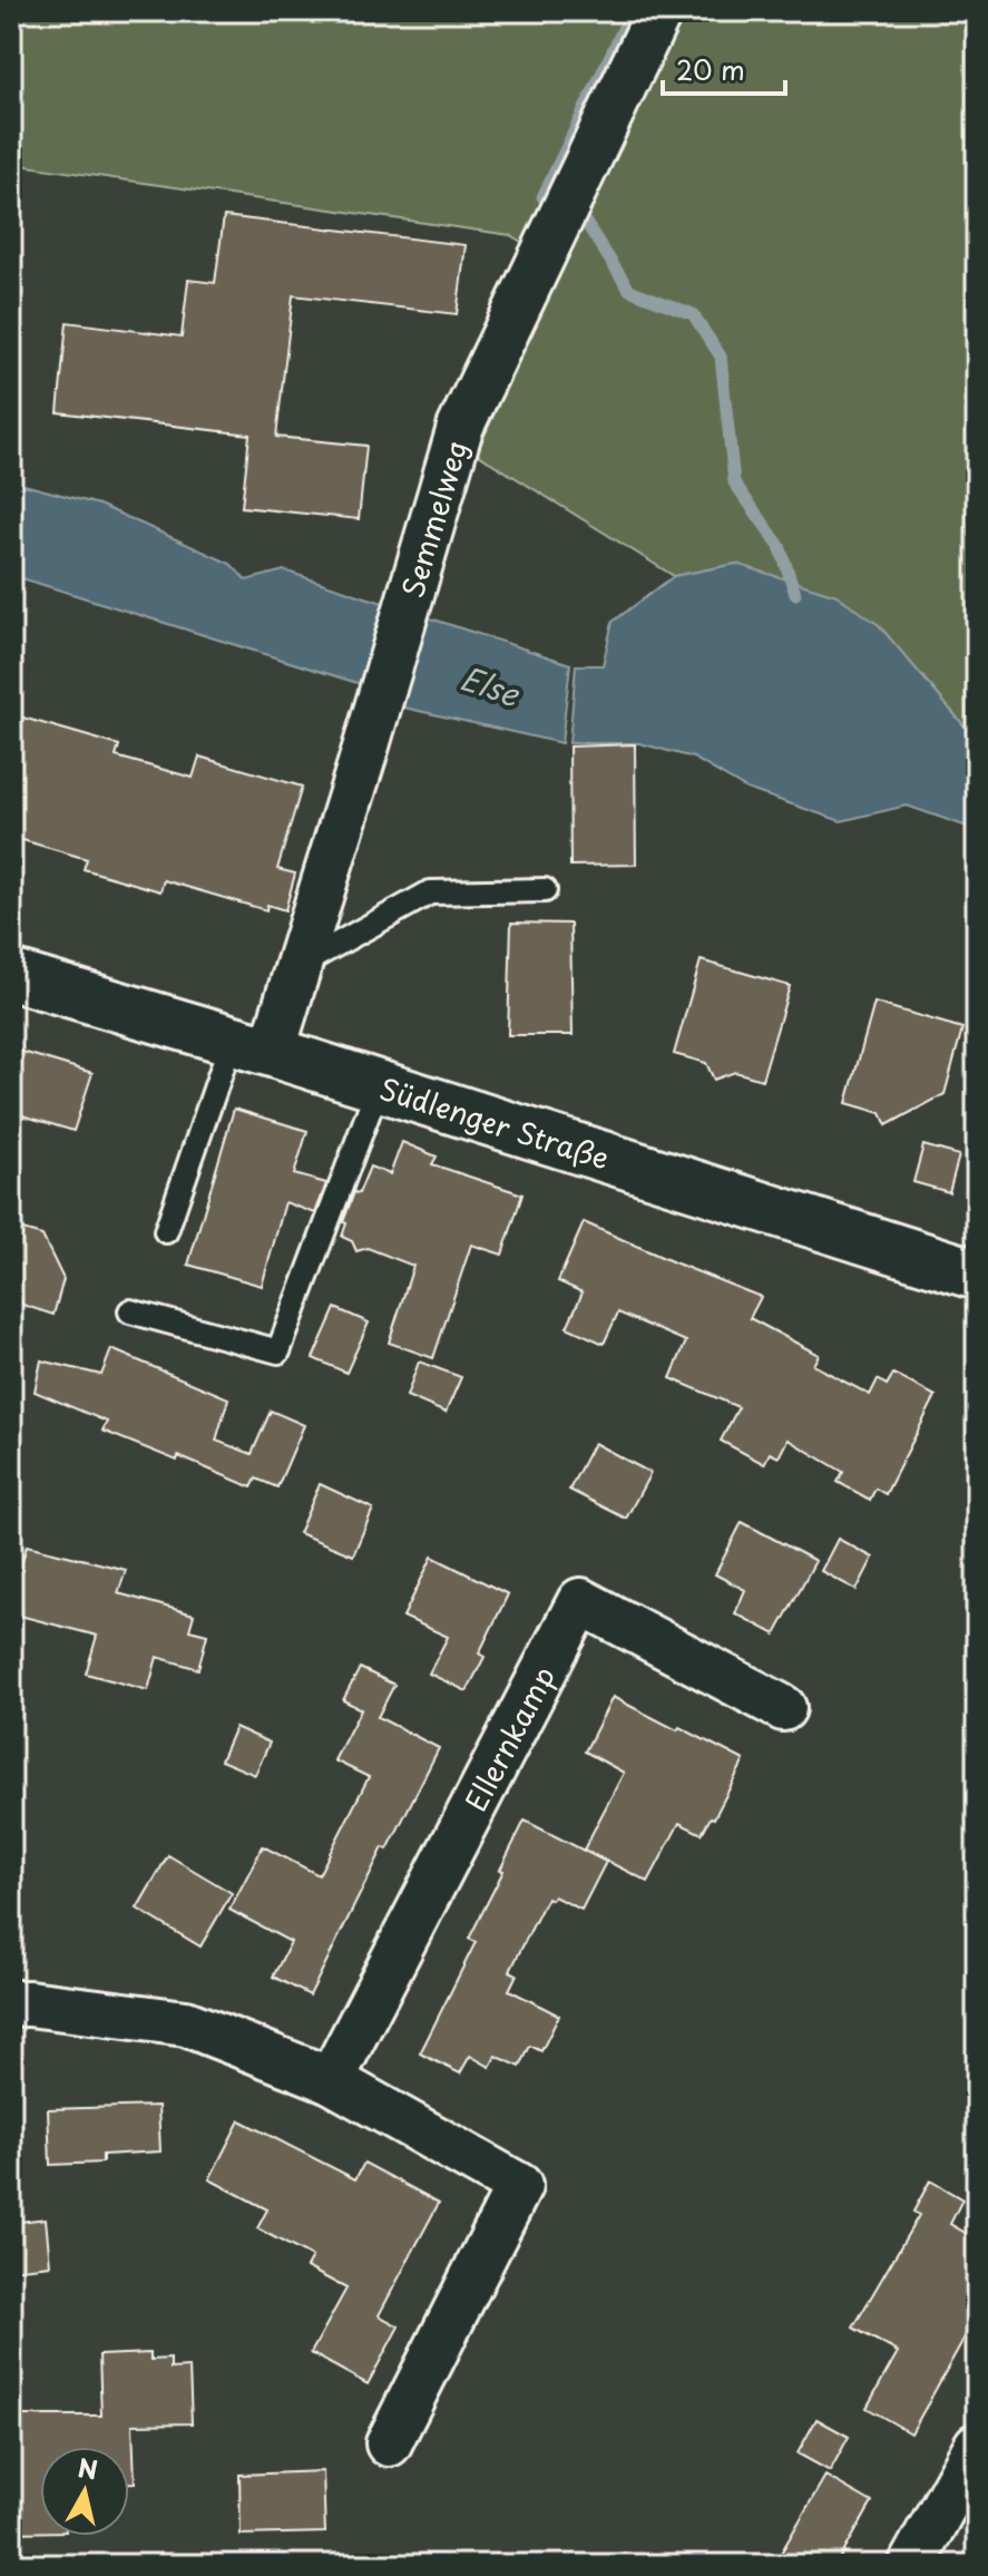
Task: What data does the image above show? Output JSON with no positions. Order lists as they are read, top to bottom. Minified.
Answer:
{"streets":{"main road":["Südlenger Straße"],"street":["Semmelweg","Ellernkamp"]},"crossings":[["Semmelweg","Südlenger Straße"]],"water":["Else"],"scale_bar":"20 m","north":"top"}
